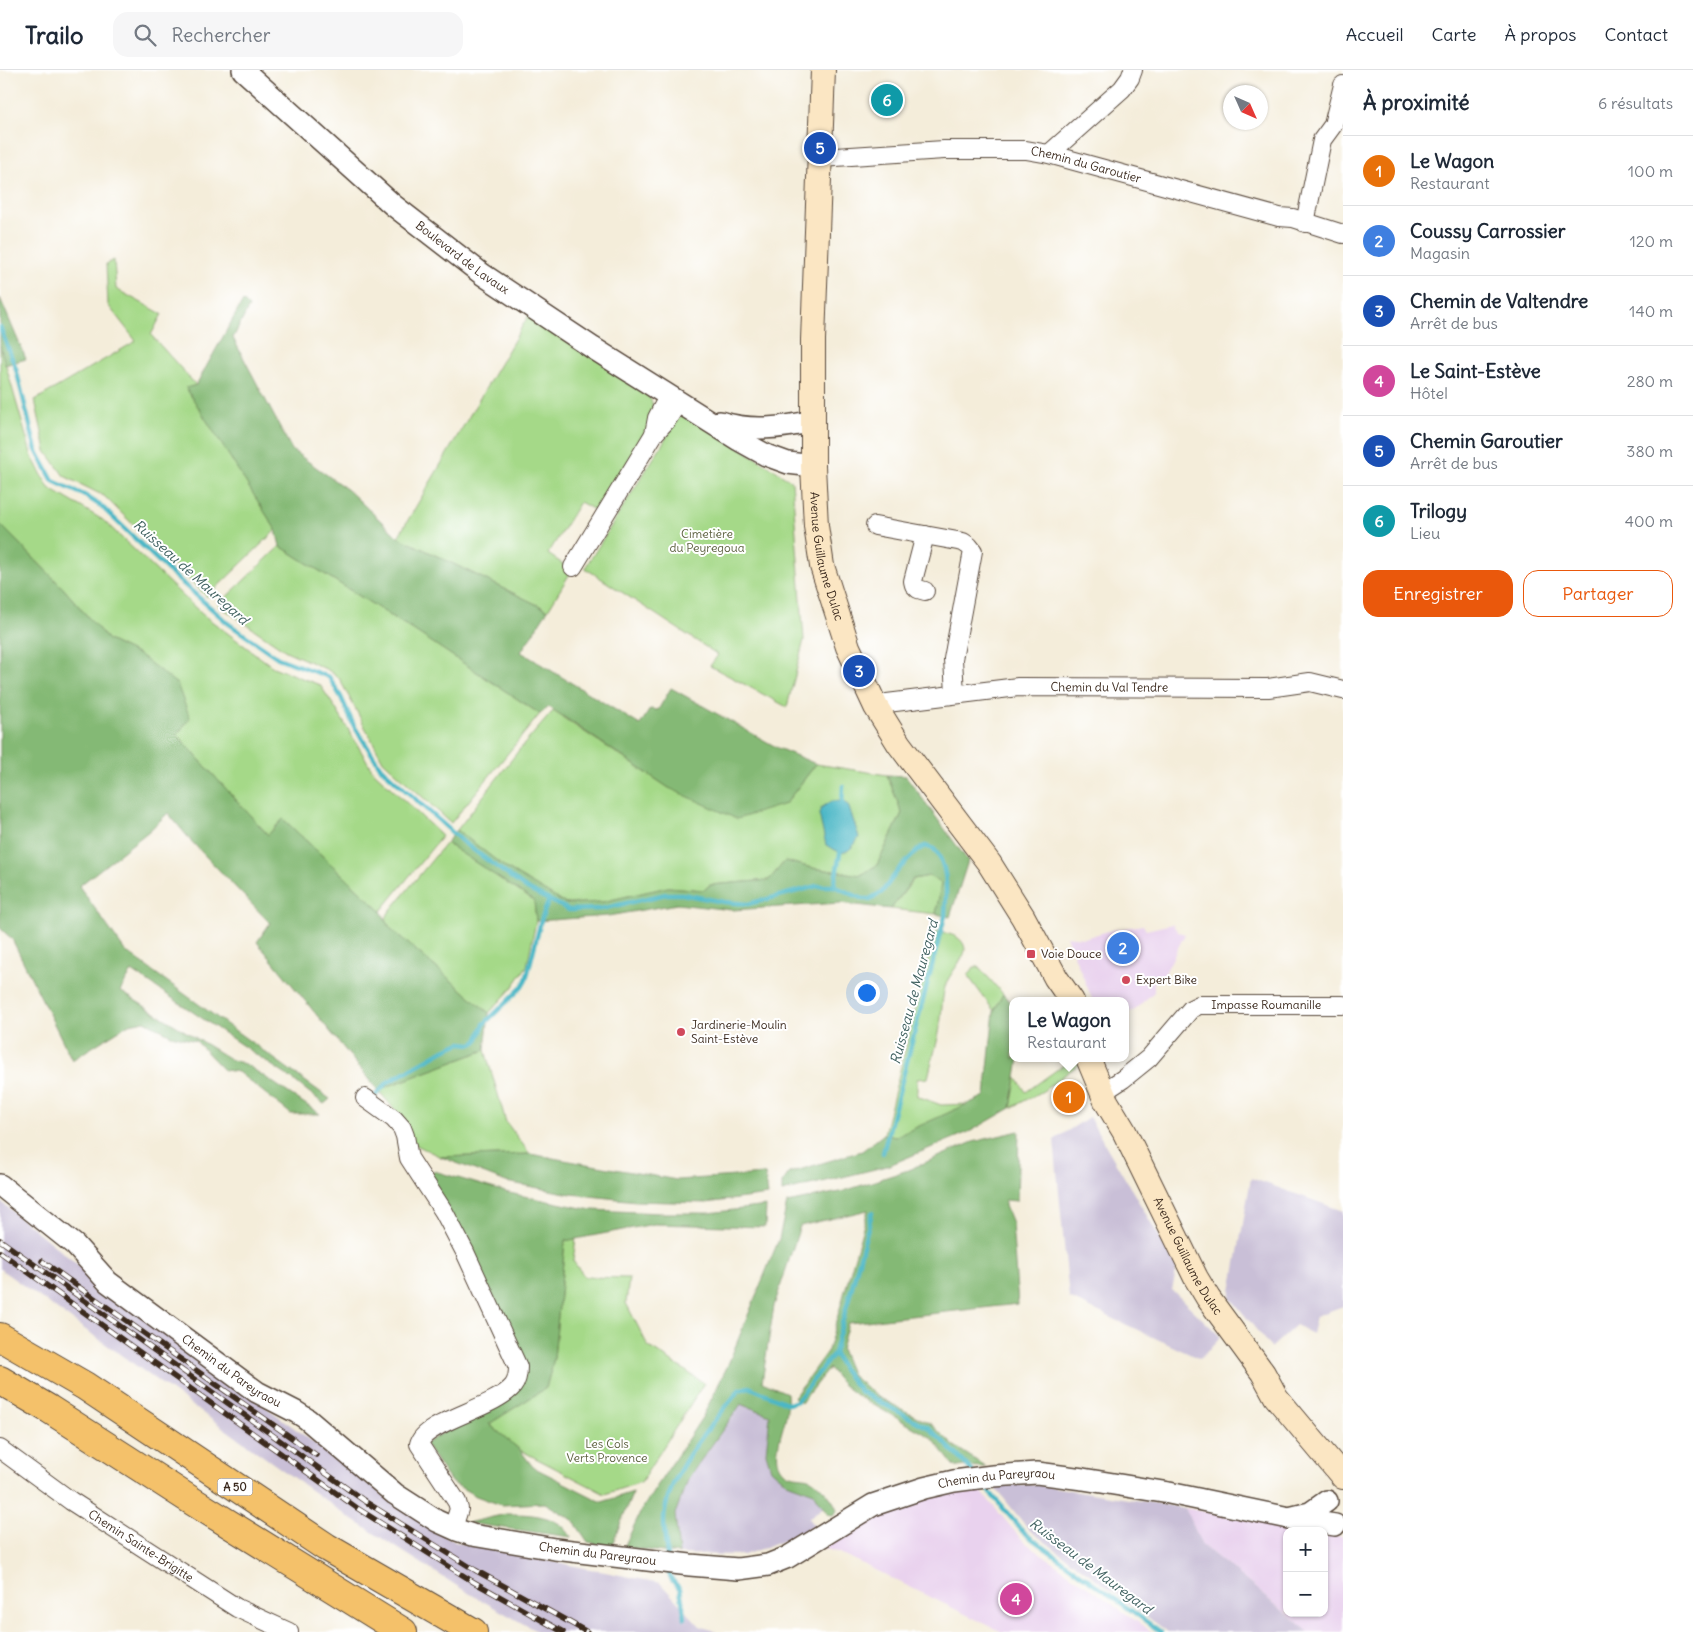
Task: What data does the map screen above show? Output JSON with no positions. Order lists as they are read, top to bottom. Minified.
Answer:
{"streets":{"highway":["A 50"],"main road":["Avenue Guillaume Dulac"],"street":["Chemin du Garoutier","Boulevard de Lavaux","Chemin du Val Tendre","Impasse Roumanille","Chemin du Pareyraou","Chemin Sainte-Brigitte"]},"crossings":[["Chemin du Garoutier","Avenue Guillaume Dulac"],["Boulevard de Lavaux","Avenue Guillaume Dulac"],["Avenue Guillaume Dulac","Chemin du Val Tendre"],["Avenue Guillaume Dulac","Impasse Roumanille"]],"water":["Ruisseau de Mauregard"],"parks":["Cimetière du Peyregoua","Les Cols Verts Provence"],"places":{"transit":["Voie Douce"],"other":["Expert Bike","Jardinerie-Moulin Saint-Estève"]},"north":"bottom right","page":{"header":"Trailo","search":"Rechercher","nav":["Accueil","Carte","À propos","Contact"],"heading":["À proximité","6 résultats"],"pins":["6","5","3","2","1","4"],"list":[{"mark":"1","name":"Le Wagon","note":"Restaurant","value":"100 m"},{"mark":"2","name":"Coussy Carrossier","note":"Magasin","value":"120 m"},{"mark":"3","name":"Chemin de Valtendre","note":"Arrêt de bus","value":"140 m"},{"mark":"4","name":"Le Saint-Estève","note":"Hôtel","value":"280 m"},{"mark":"5","name":"Chemin Garoutier","note":"Arrêt de bus","value":"380 m"},{"mark":"6","name":"Trilogy","note":"Lieu","value":"400 m"}],"buttons":["Enregistrer","Partager"],"popup":["Le Wagon","Restaurant"],"map_buttons":["+","−"]}}
